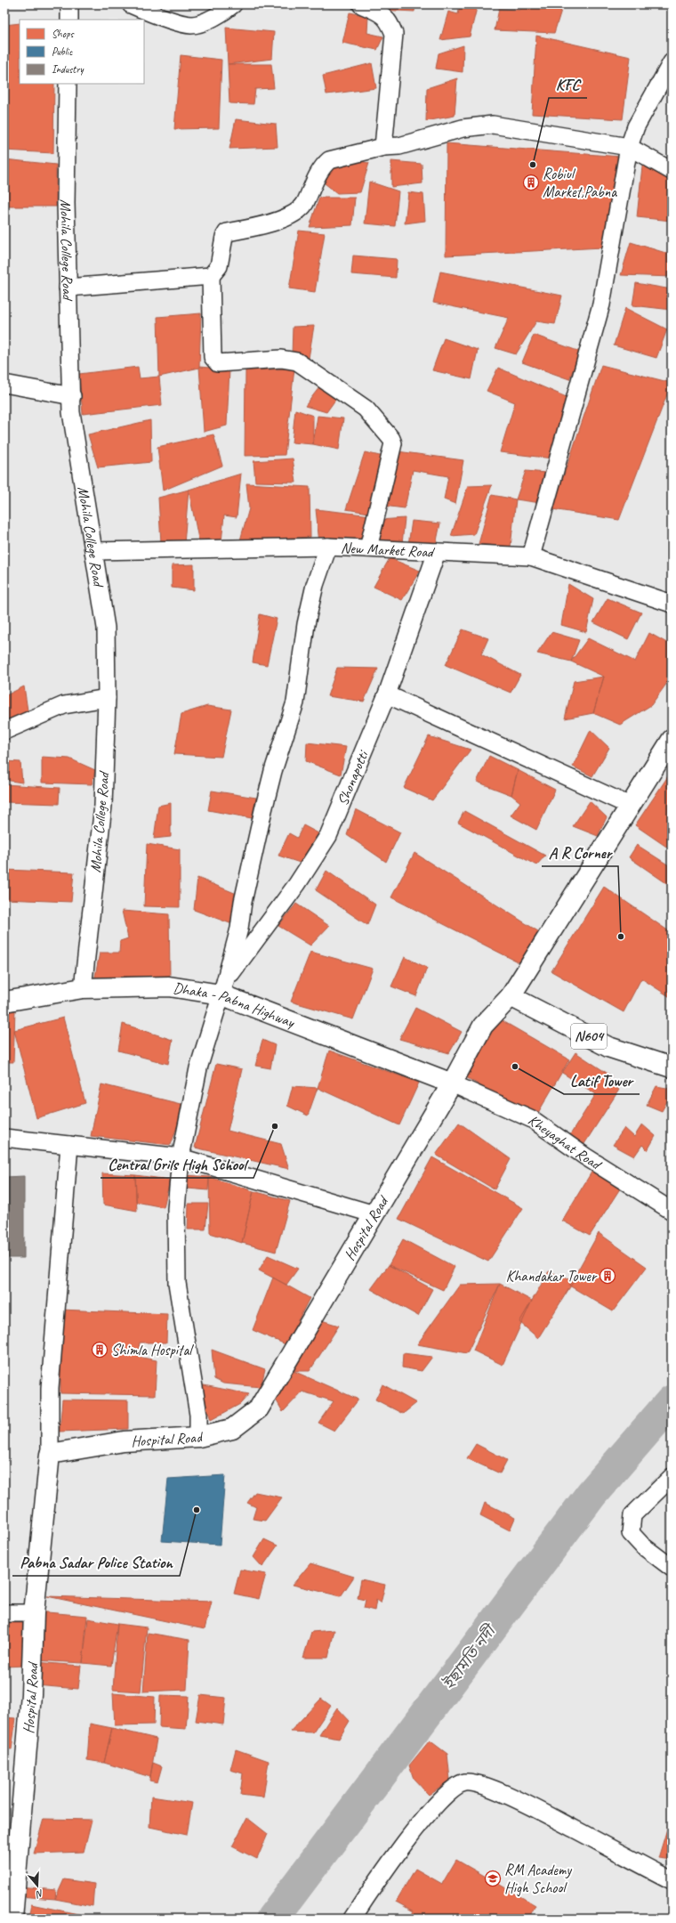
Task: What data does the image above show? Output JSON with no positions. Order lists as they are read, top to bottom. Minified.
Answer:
{"streets":{"main road":["Dhaka - Pabna Highway","N604","Hospital Road"],"street":["Mohila College Road","New Market Road","Shonapotti","Kheyaghat Road"]},"crossings":[["Mohila College Road","New Market Road"],["Mohila College Road","Dhaka - Pabna Highway"],["New Market Road","Shonapotti"],["Shonapotti","Dhaka - Pabna Highway"],["Dhaka - Pabna Highway","Kheyaghat Road"],["Dhaka - Pabna Highway","Hospital Road"],["N604","Hospital Road"],["Kheyaghat Road","Hospital Road"]],"water":["ইছামতি নদী"],"places":{"other":["KFC","A R Corner","Latif Tower","Central Grils High School","Pabna Sadar Police Station"],"building":["Robiul Market,Pabna","Khandakar Tower","Shimla Hospital"],"school or university":["RM Academy High School"]},"legend":["Shops","Public","Industry"],"north":"bottom"}
